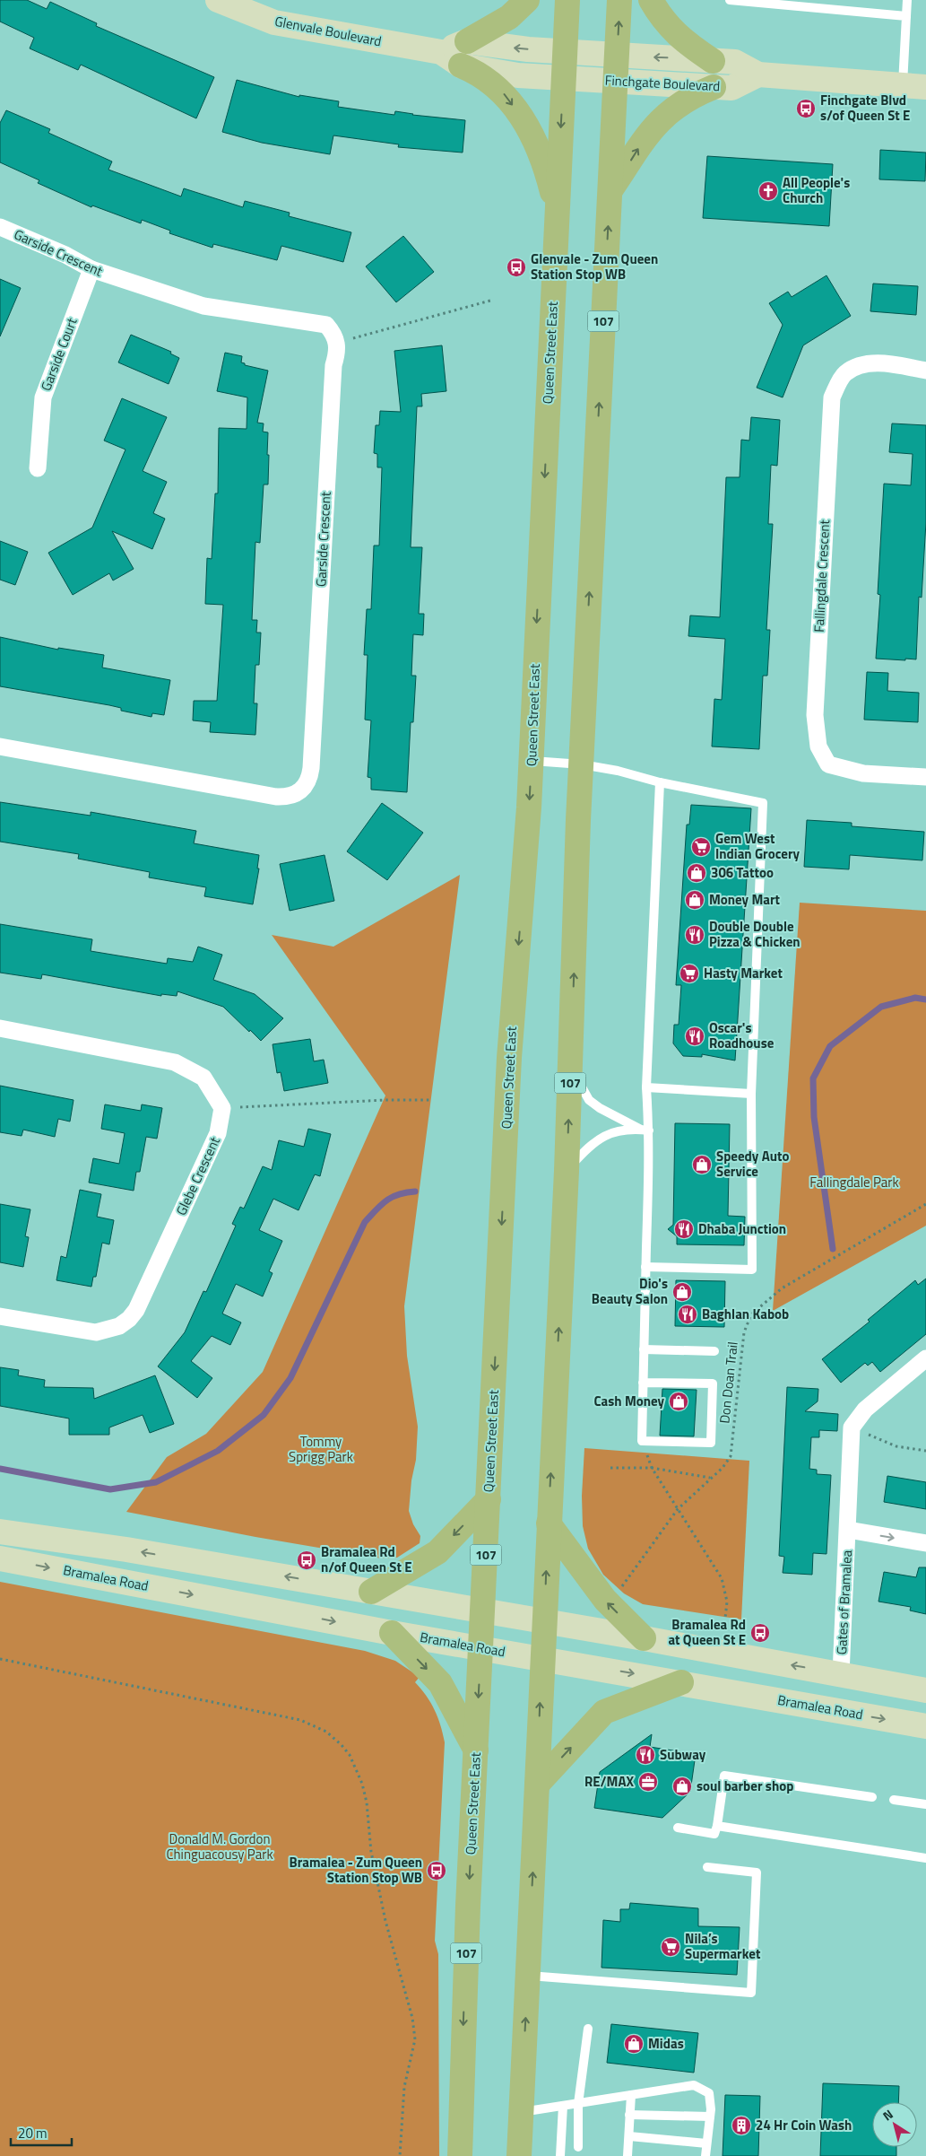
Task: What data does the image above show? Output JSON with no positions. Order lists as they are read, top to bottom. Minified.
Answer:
{"streets":{"main road":["Glenvale Boulevard","Finchgate Boulevard","107","Queen Street East","Bramalea Road"],"street":["Garside Crescent","Garside Court","Fallingdale Crescent","Glebe Crescent","Gates of Bramalea"],"path":["Don Doan Trail"]},"crossings":[["Glenvale Boulevard","Finchgate Boulevard"],["Glenvale Boulevard","Queen Street East"],["Finchgate Boulevard","107"],["Finchgate Boulevard","Queen Street East"],["Garside Crescent","Garside Court"],["107","Bramalea Road"],["Queen Street East","Bramalea Road"]],"parks":["Fallingdale Park","Tommy Sprigg Park","Donald M. Gordon Chinguacousy Park"],"places":{"bus stop":["Finchgate Blvd s/of Queen St E","Glenvale - Zum Queen Station Stop WB","Bramalea Rd n/of Queen St E","Bramalea Rd at Queen St E","Bramalea - Zum Queen Station Stop WB"],"church":["All People's Church"],"supermarket":["Gem West Indian Grocery","Hasty Market","Nila’s Supermarket"],"shop":["306 Tattoo","Money Mart","Speedy Auto Service","Dio's Beauty Salon","Cash Money","soul barber shop","Midas"],"restaurant":["Double Double Pizza & Chicken","Oscar's Roadhouse","Dhaba Junction","Baghlan Kabob","Subway"],"office":["RE/MAX"],"building":["24 Hr Coin Wash"]},"scale_bar":"20 m","north":"top left"}
